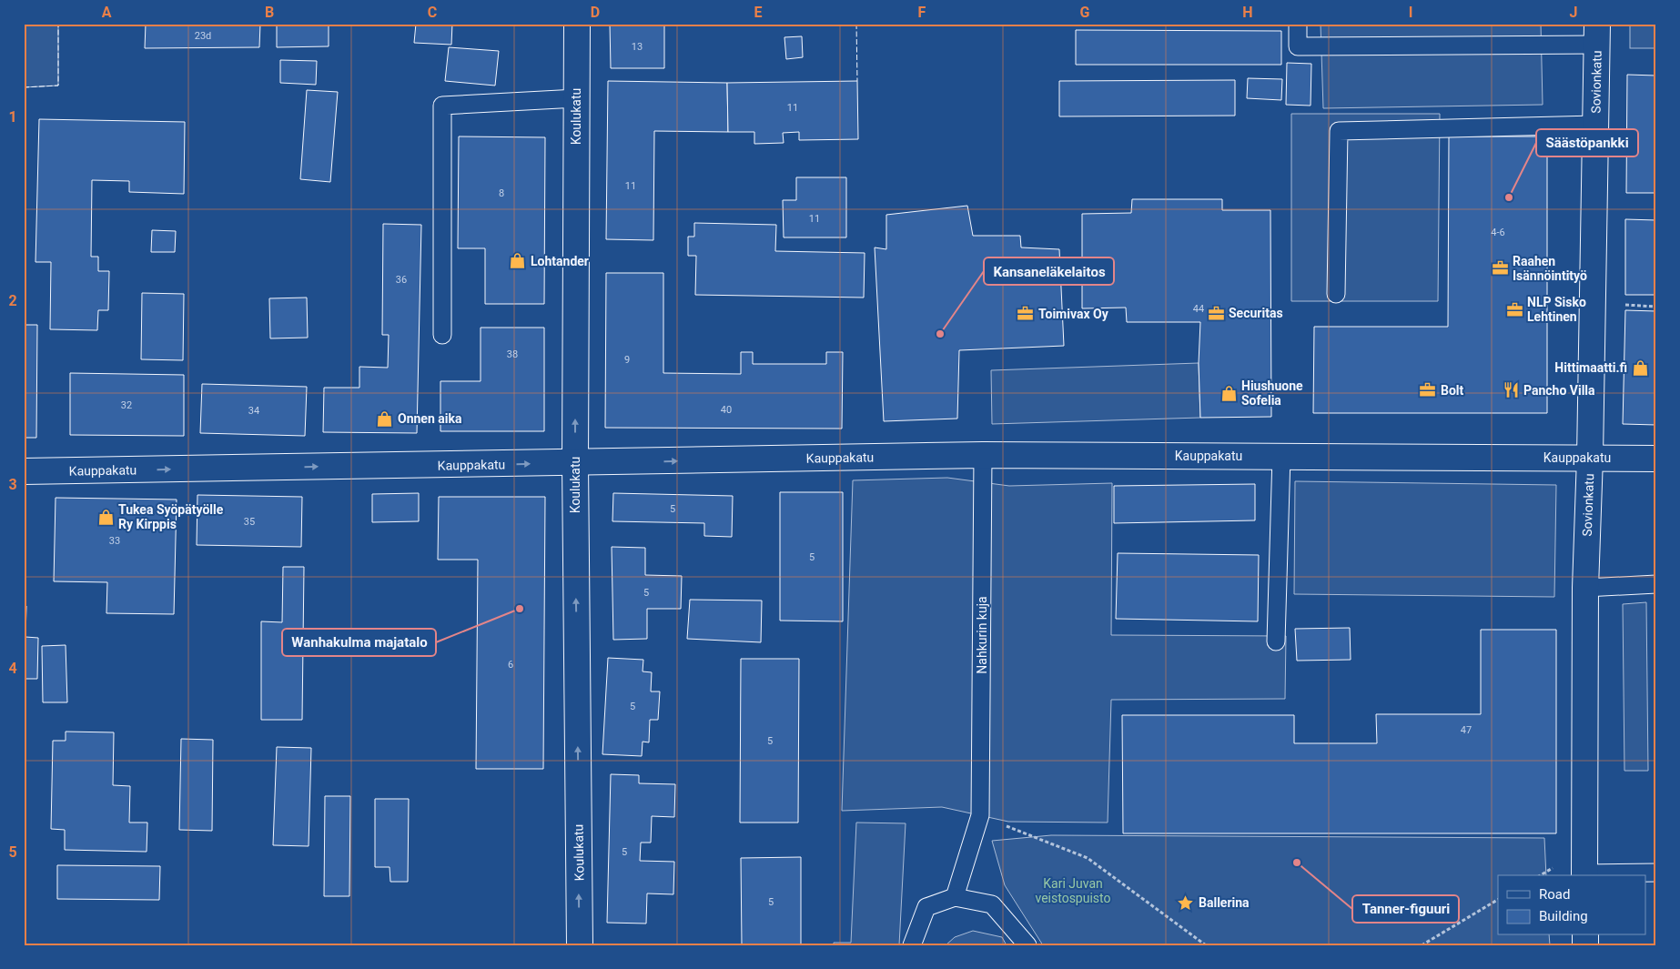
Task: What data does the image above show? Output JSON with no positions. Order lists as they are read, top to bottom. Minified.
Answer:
{"streets":{"street":["Sovionkatu","Koulukatu","Kauppakatu"],"lane":["Nahkurin kuja"]},"crossings":[["Sovionkatu","Kauppakatu"],["Koulukatu","Kauppakatu"],["Kauppakatu","Nahkurin kuja"]],"one_way":["Koulukatu","Kauppakatu"],"parks":["Kari Juvan veistospuisto"],"places":{"other":["Säästöpankki","Kansaneläkelaitos","Wanhakulma majatalo","Tanner-figuuri"],"shop":["Lohtander","Hittimaatti.fi","Hiushuone Sofelia","Onnen aika","Tukea Syöpätyölle Ry Kirppis"],"office":["Raahen Isännöintityö","NLP Sisko Lehtinen","Securitas","Toimivax Oy","Bolt"],"restaurant":["Pancho Villa"],"place":["Ballerina"]},"house_numbers":["23d","13","11","11","8","11","4-6","36","44","38","9","32","40","34","5","35","33","5","5","6","5","47","5","5","5"],"legend":["Road","Building"],"grid":{"columns":["A","B","C","D","E","F","G","H","I","J"],"rows":["1","2","3","4","5"]}}
